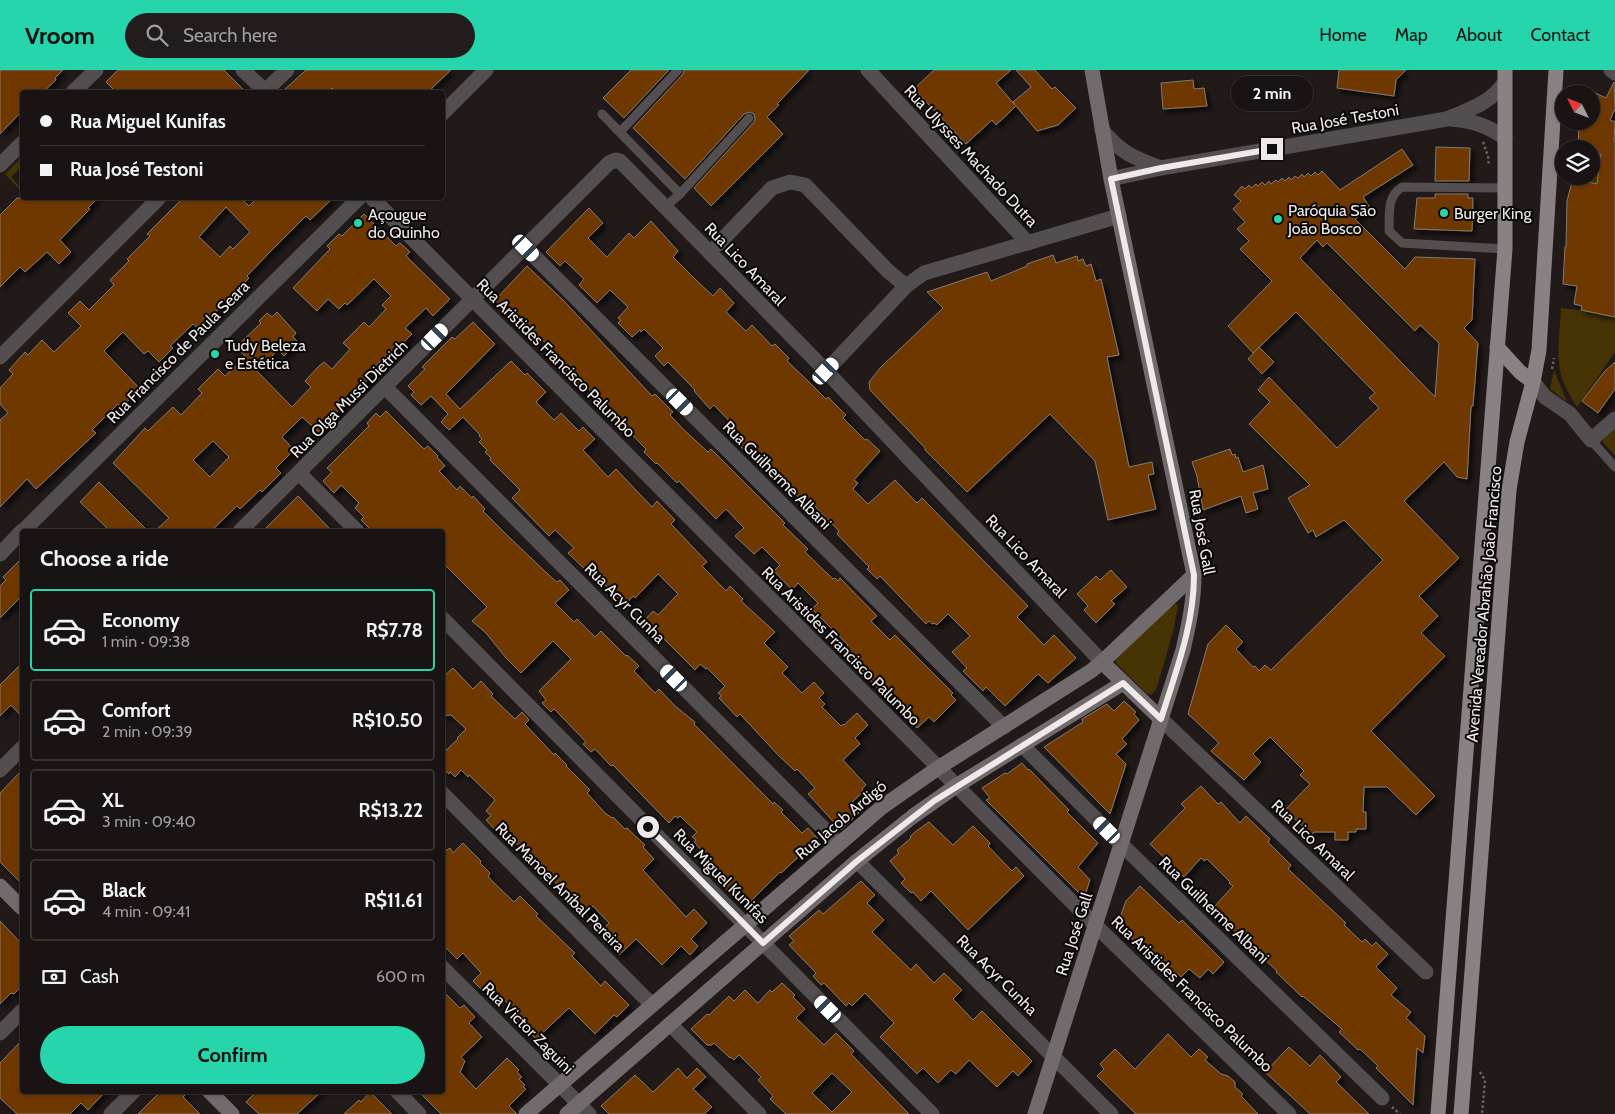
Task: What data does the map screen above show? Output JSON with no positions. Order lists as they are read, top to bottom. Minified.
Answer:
{"streets":{"main road":["Rua Lico Amaral","Rua José Gall","Avenida Vereador Abrahão João Francisco","Rua Jacob Ardigó"],"street":["Rua José Testoni","Rua Ulysses Machado Dutra","Rua Francisco de Paula Seara","Rua Aristides Francisco Palumbo","Rua Olga Mussi Dietrich","Rua Guilherme Albani","Rua Acyr Cunha","Rua Miguel Kunifas","Rua Manoel Aníbal Pereira","Rua Victor Zaguini"]},"crossings":[["Rua José Testoni","Rua José Gall"],["Rua José Testoni","Avenida Vereador Abrahão João Francisco"],["Rua Lico Amaral","Rua Olga Mussi Dietrich"],["Rua Lico Amaral","Rua José Gall"],["Rua Lico Amaral","Rua Jacob Ardigó"],["Rua Aristides Francisco Palumbo","Rua Olga Mussi Dietrich"],["Rua Aristides Francisco Palumbo","Rua José Gall"],["Rua Aristides Francisco Palumbo","Rua Jacob Ardigó"],["Rua Olga Mussi Dietrich","Rua Guilherme Albani"],["Rua Olga Mussi Dietrich","Rua Acyr Cunha"],["Rua Guilherme Albani","Rua José Gall"],["Rua Guilherme Albani","Rua Jacob Ardigó"],["Rua José Gall","Rua Acyr Cunha"],["Rua José Gall","Rua Jacob Ardigó"],["Rua Acyr Cunha","Rua Jacob Ardigó"],["Rua Jacob Ardigó","Rua Miguel Kunifas"],["Rua Jacob Ardigó","Rua Manoel Aníbal Pereira"],["Rua Jacob Ardigó","Rua Victor Zaguini"]],"places":["Burger King","Paróquia São João Bosco","Açougue do Quinho","Tudy Beleza e Estética"],"north":"top left","page":{"header":"Vroom","search":"Search here","nav":["Home","Map","About","Contact"],"bubble":"2 min","banner":["Rua Miguel Kunifas","Rua José Testoni"],"heading":"Choose a ride","list":[{"name":"Economy","note":"1 min · 09:38","value":"R$7.78"},{"name":"Comfort","note":"2 min · 09:39","value":"R$10.50"},{"name":"XL","note":"3 min · 09:40","value":"R$13.22"},{"name":"Black","note":"4 min · 09:41","value":"R$11.61"}],"pay":["Cash","600 m"],"buttons":"Confirm"}}
